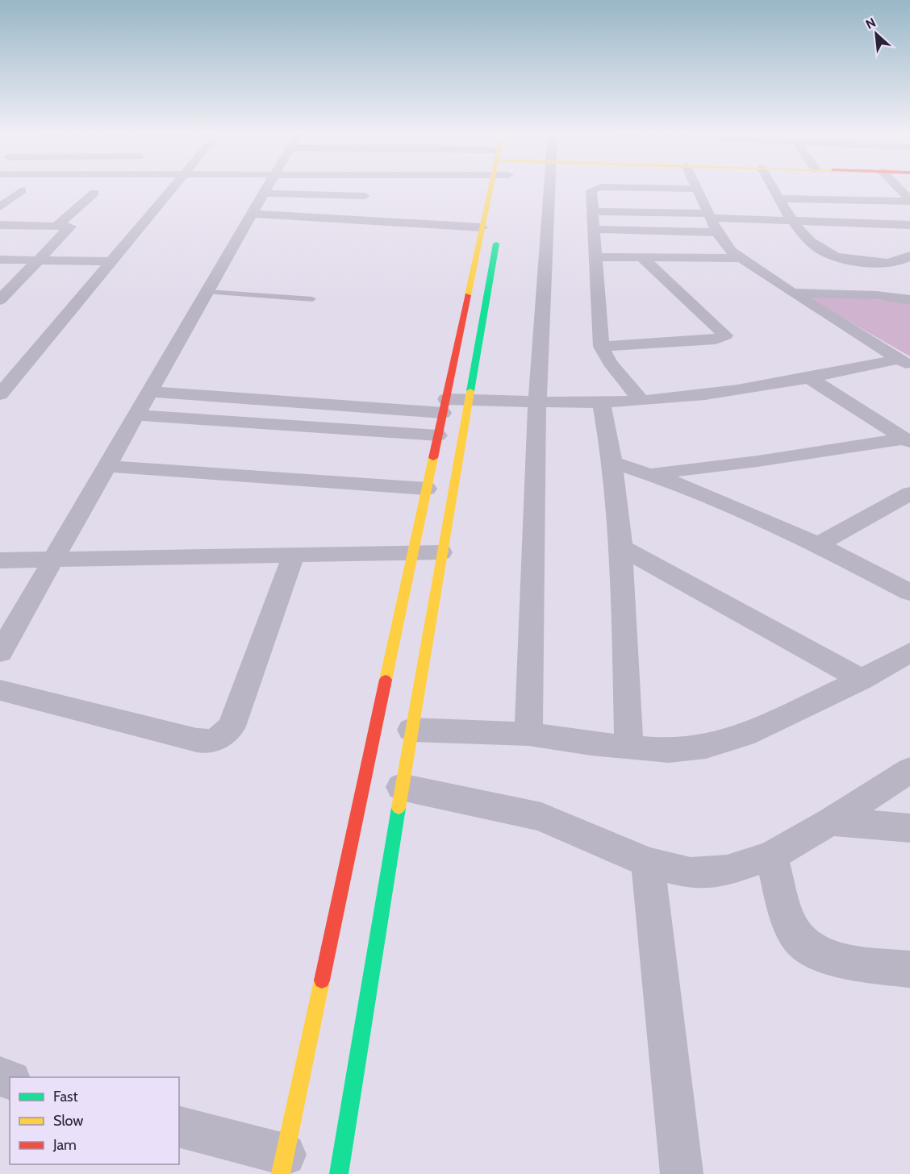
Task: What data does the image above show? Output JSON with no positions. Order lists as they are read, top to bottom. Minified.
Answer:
{"legend":["Fast","Slow","Jam"],"north":"top left"}
